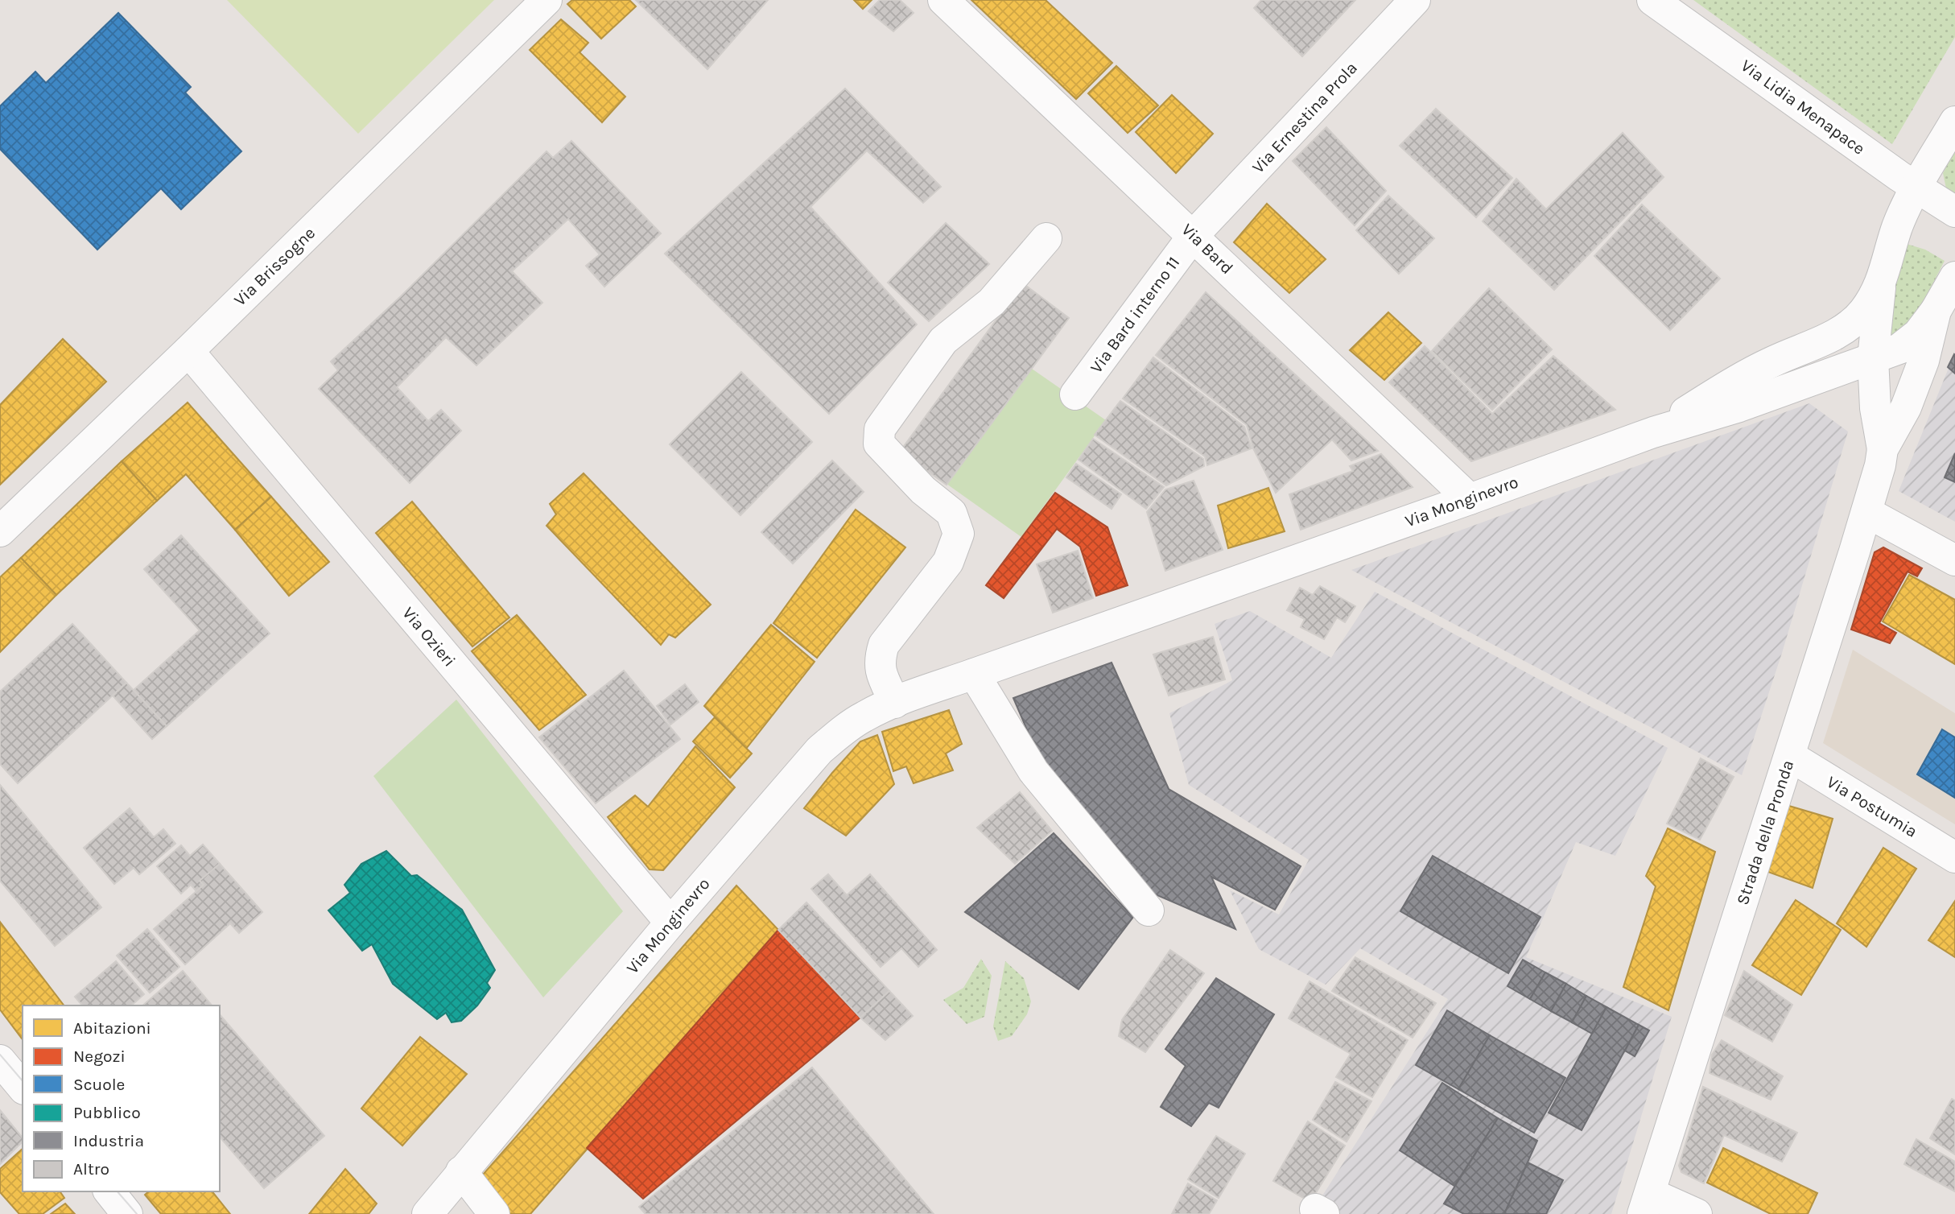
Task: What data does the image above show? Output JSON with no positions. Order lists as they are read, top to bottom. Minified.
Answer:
{"streets":{"street":["Via Lidia Menapace","Via Ernestina Prola","Via Bard","Via Brissogne","Via Bard interno 11","Via Monginevro","Via Ozieri","Via Postumia","Strada della Pronda"]},"crossings":[["Via Ernestina Prola","Via Bard"],["Via Ernestina Prola","Via Bard interno 11"],["Via Bard","Via Bard interno 11"],["Via Bard","Via Monginevro"],["Via Brissogne","Via Ozieri"],["Via Monginevro","Via Ozieri"],["Via Monginevro","Strada della Pronda"],["Via Postumia","Strada della Pronda"]],"legend":["Abitazioni","Negozi","Scuole","Pubblico","Industria","Altro"]}
